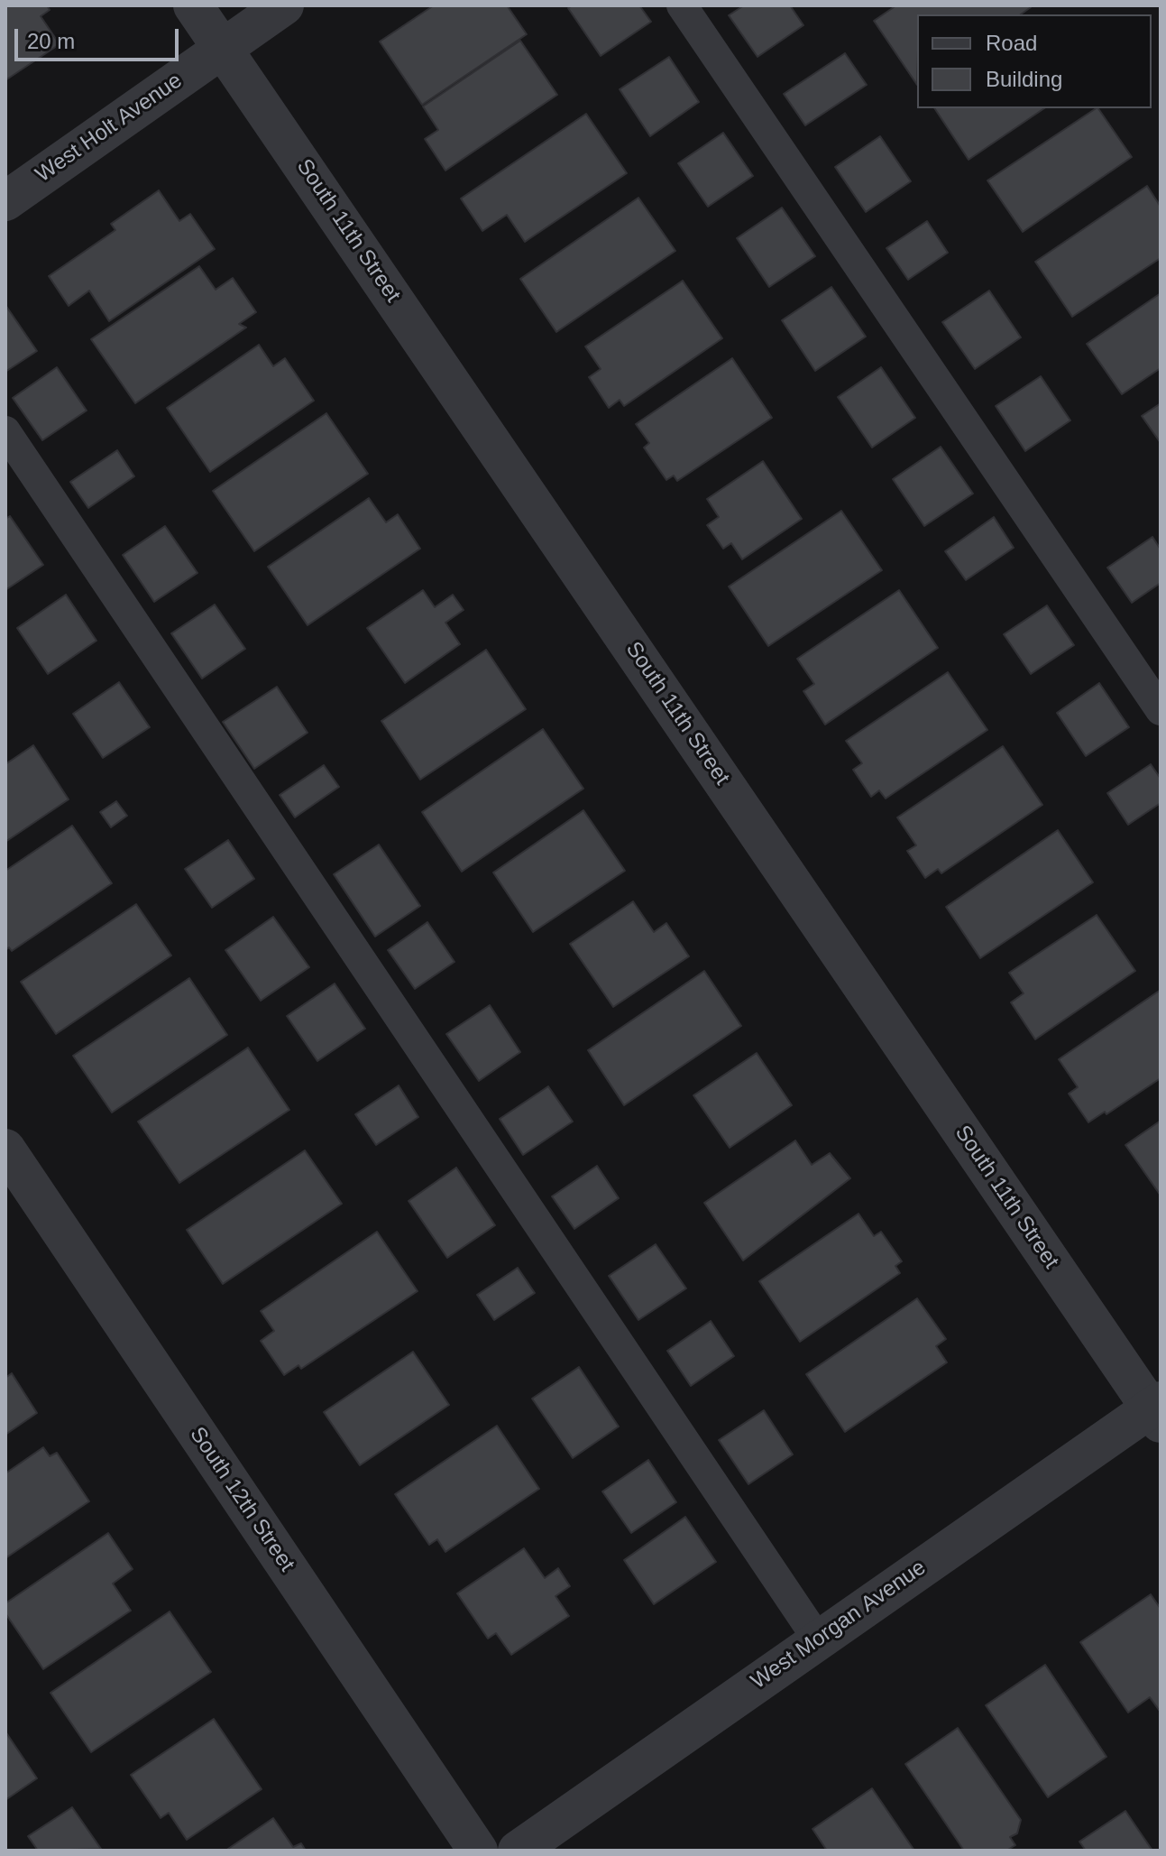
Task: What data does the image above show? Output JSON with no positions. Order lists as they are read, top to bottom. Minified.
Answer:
{"streets":{"street":["West Holt Avenue","South 11th Street","South 12th Street","West Morgan Avenue"]},"crossings":[["West Holt Avenue","South 11th Street"],["South 11th Street","West Morgan Avenue"]],"legend":["Road","Building"],"scale_bar":"20 m"}
